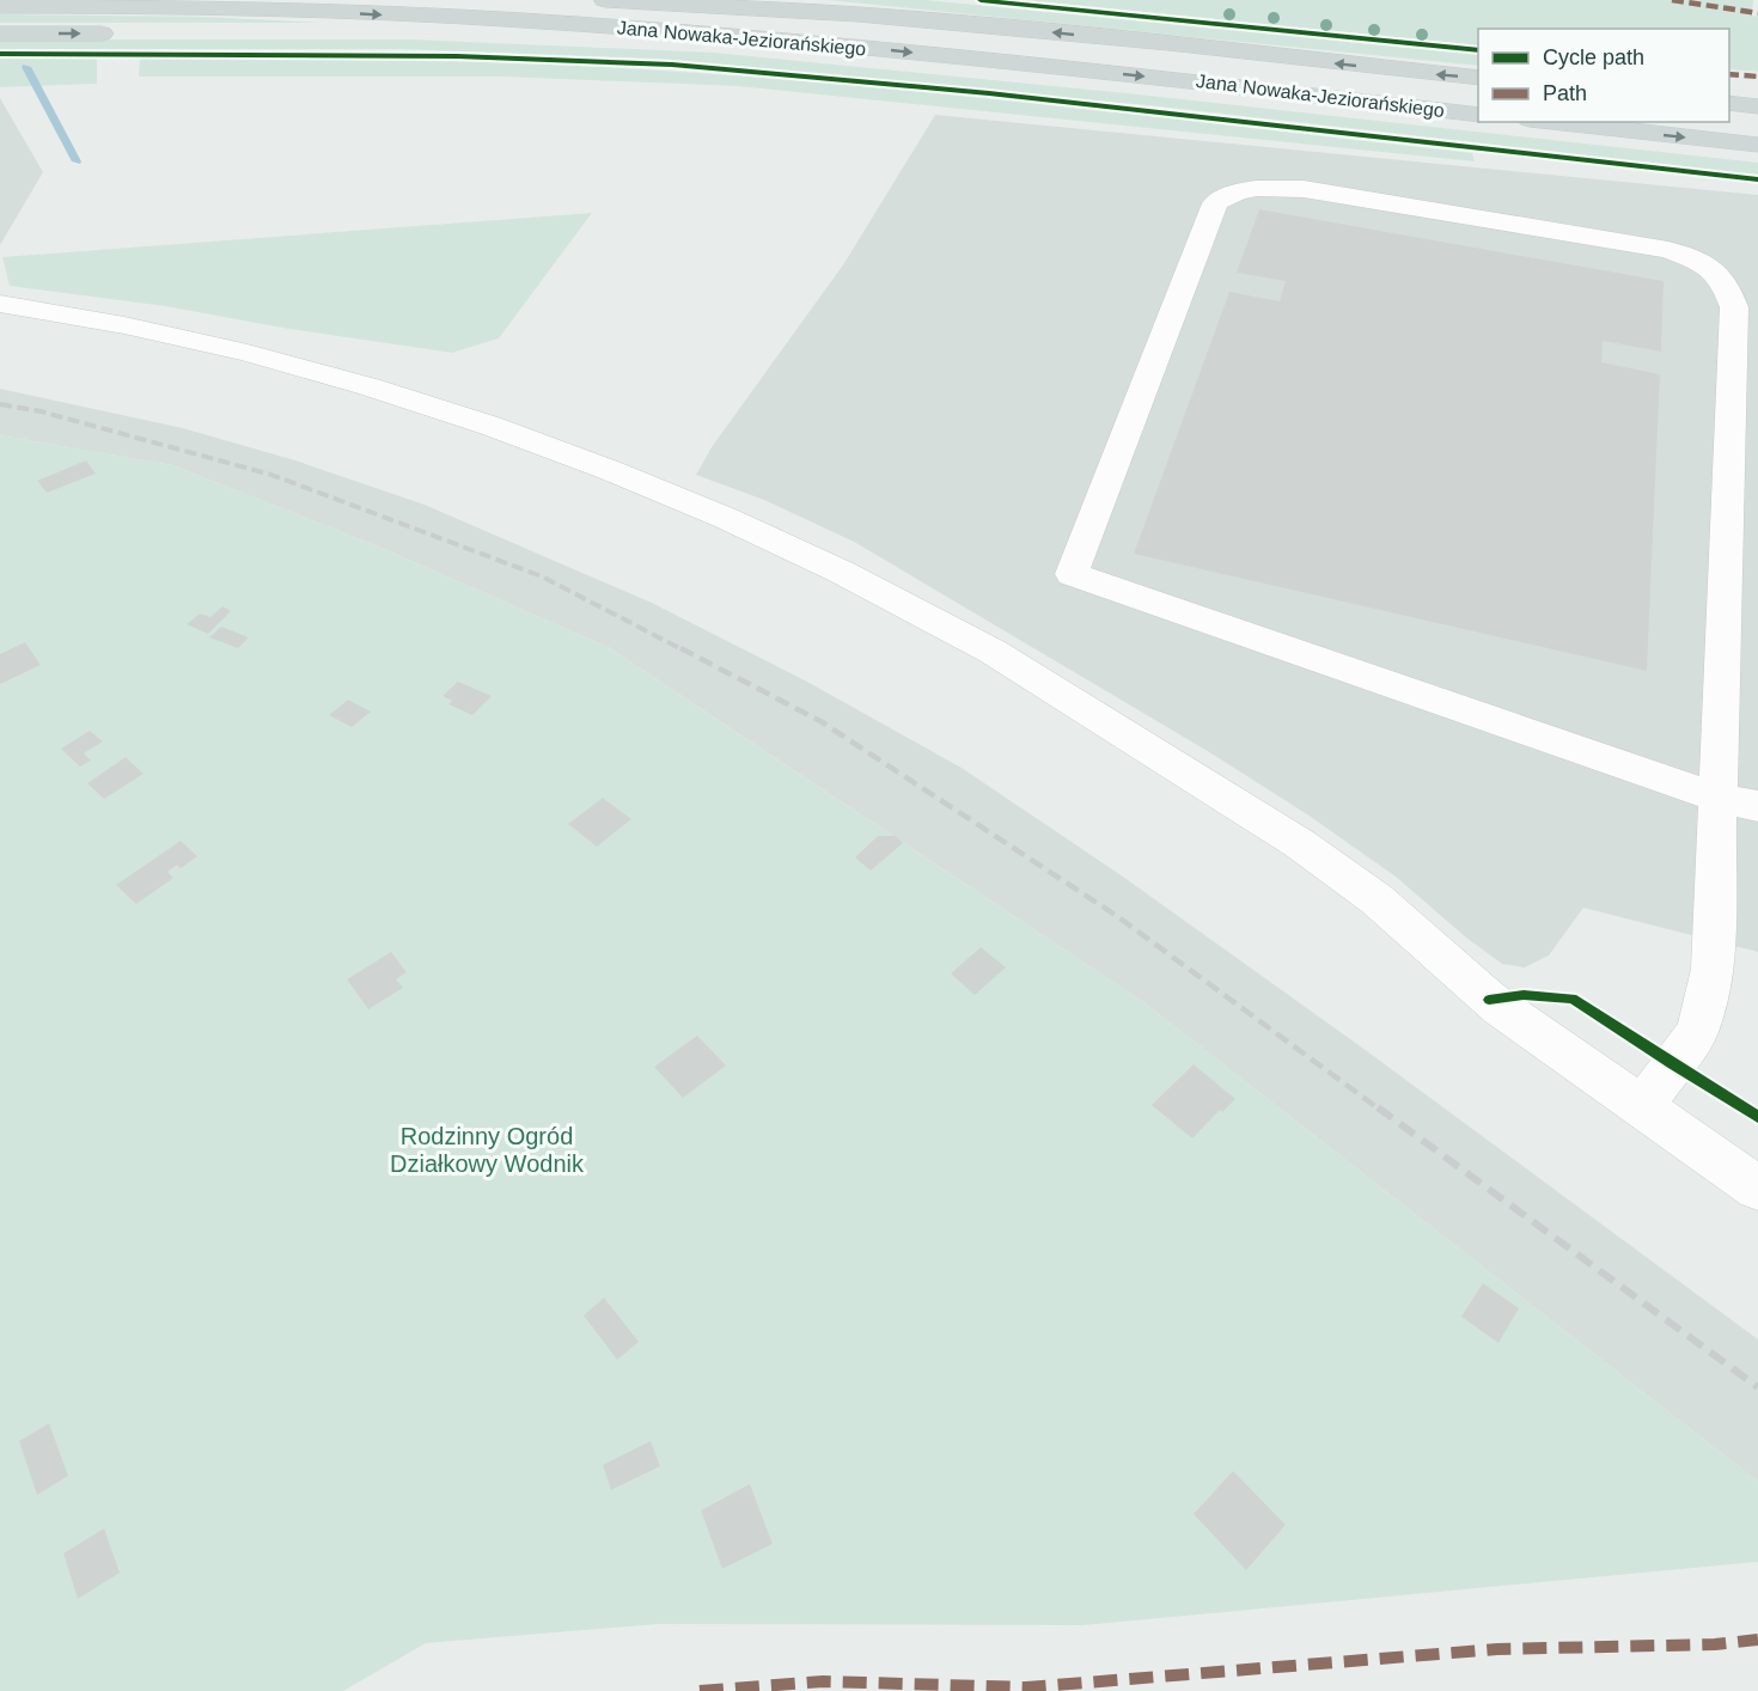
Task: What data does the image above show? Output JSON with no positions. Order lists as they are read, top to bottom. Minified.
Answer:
{"streets":{"main road":["Jana Nowaka-Jeziorańskiego"]},"parks":["Rodzinny Ogród Działkowy Wodnik"],"legend":["Cycle path","Path"]}
